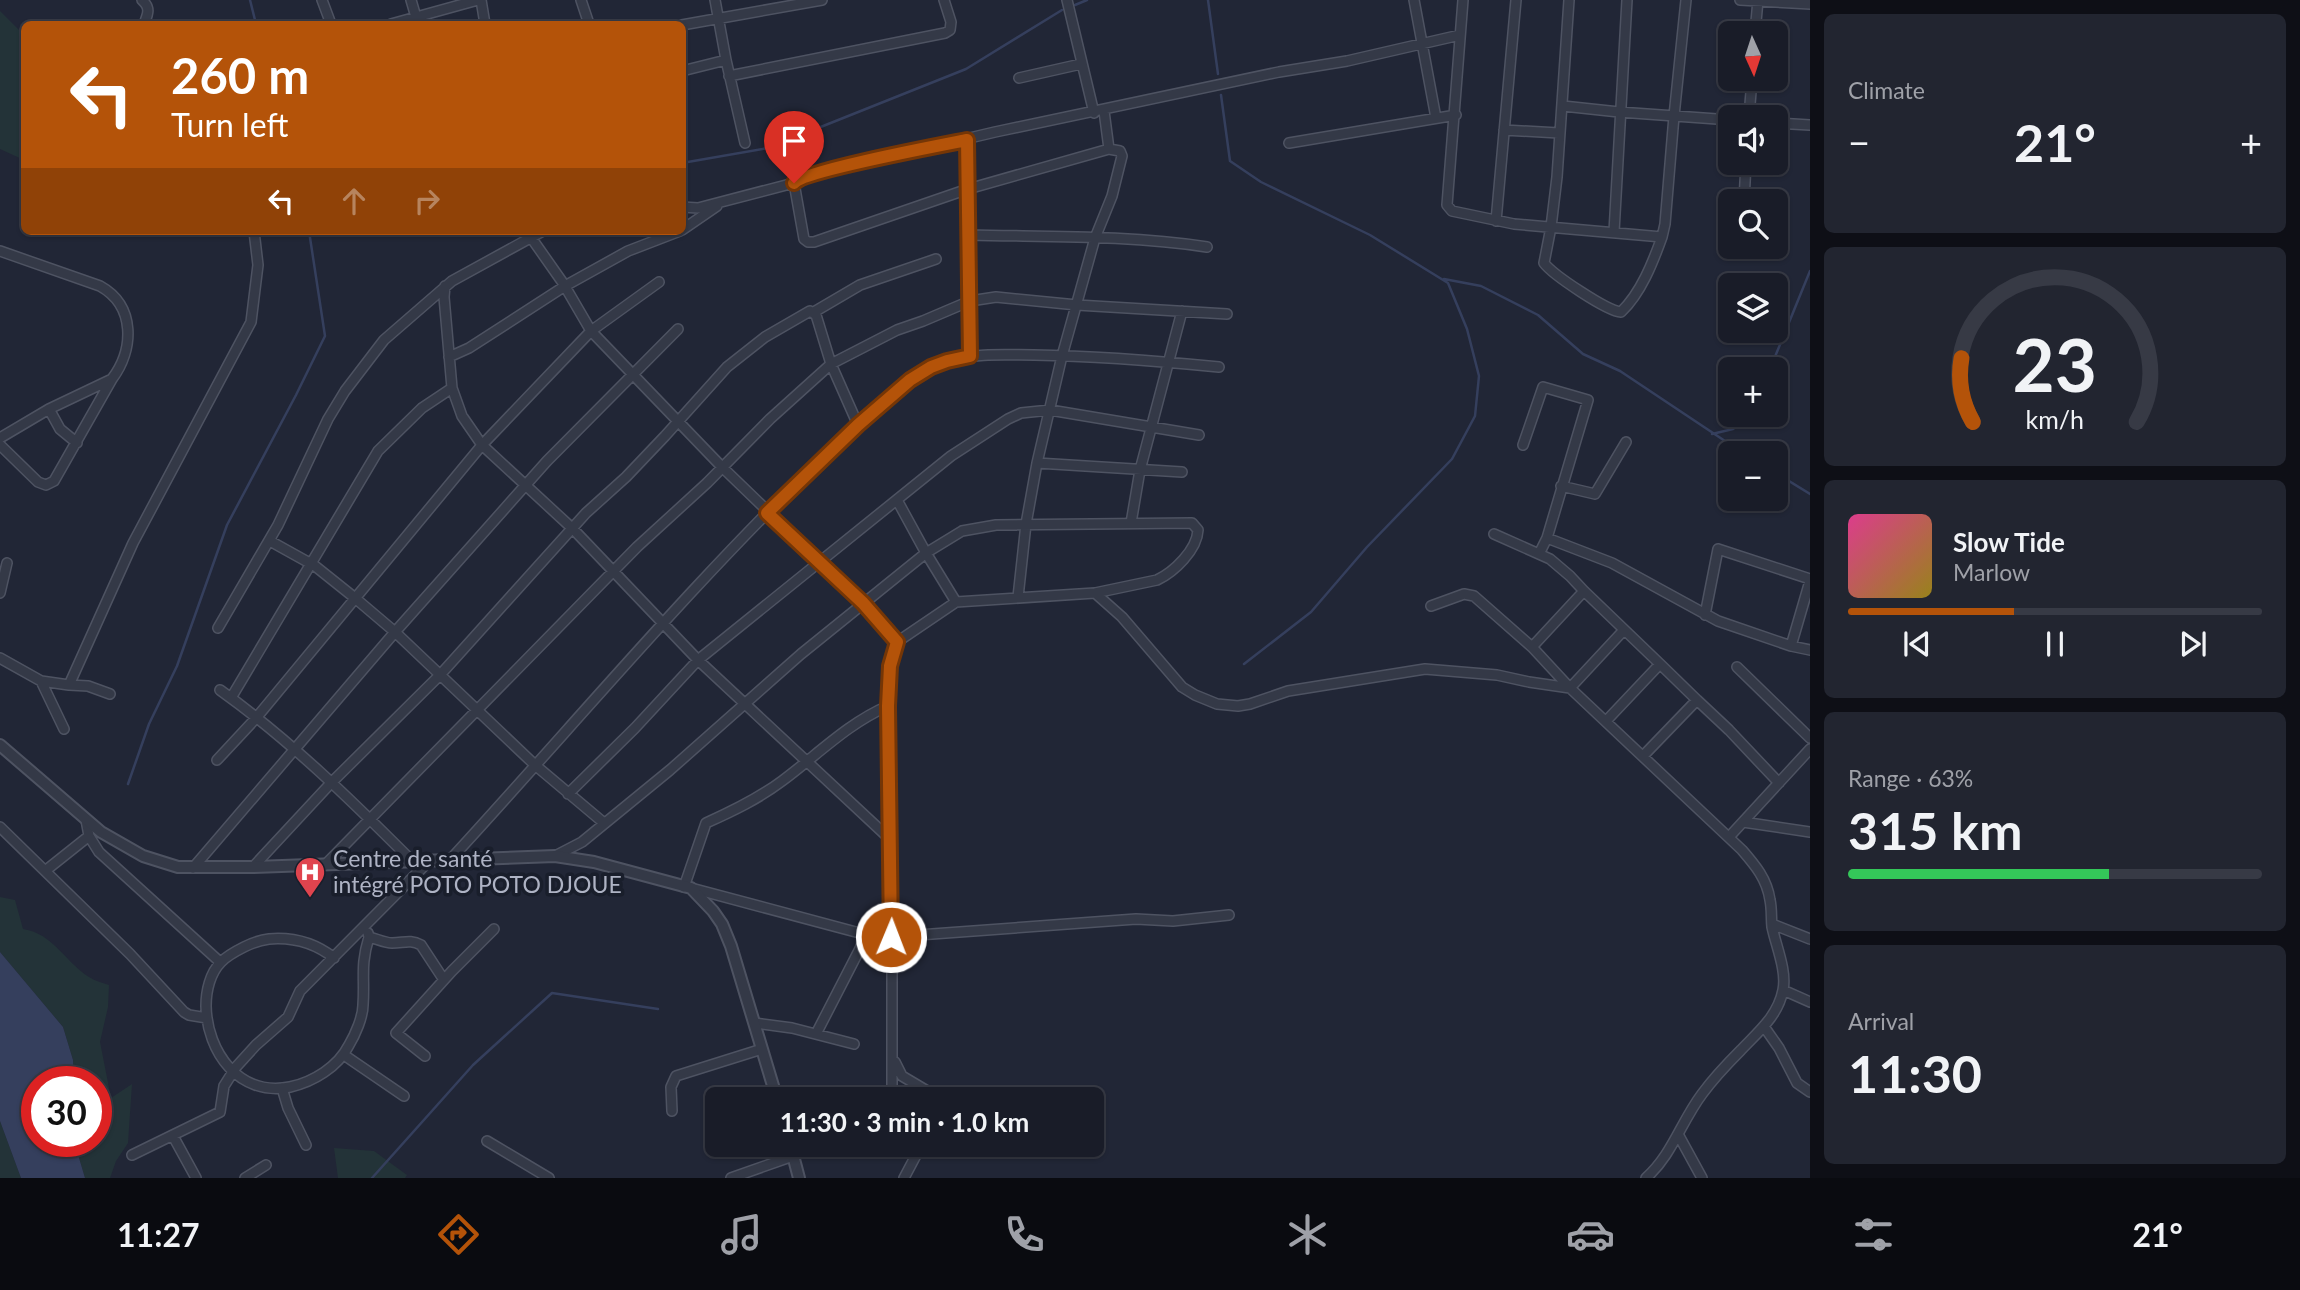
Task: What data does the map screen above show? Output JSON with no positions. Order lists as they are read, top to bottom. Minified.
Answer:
{"places":{"hospital":["Centre de santé intégré POTO POTO DJOUE"]},"north":"bottom","page":{"tile":["Climate",["Range · 63%","315 km"],["Arrival","11:30"]],"map_buttons":["+","−"],"turn":["260 m","Turn left"],"heat":["−","21°","+"],"song":["Slow Tide","Marlow"],"limit":"30","trip":"11:30 · 3 min · 1.0 km","tabs":["11:27","21°"],"gauge":["23","km/h"]}}
